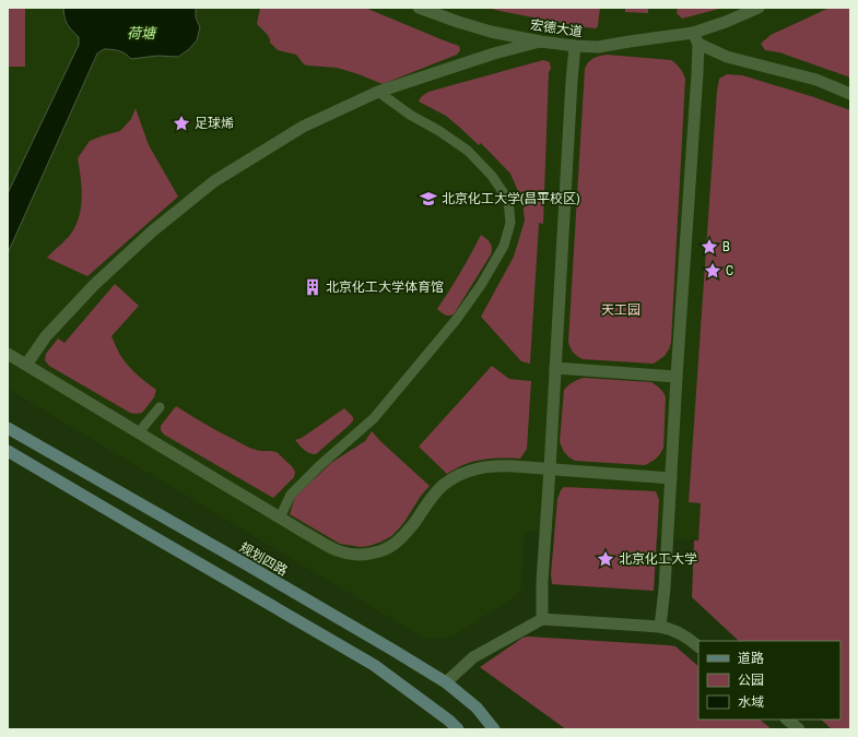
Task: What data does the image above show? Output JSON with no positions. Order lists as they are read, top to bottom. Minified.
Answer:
{"streets":{"main road":["规划四路"],"street":["宏德大道"]},"water":["荷塘"],"parks":["天工园"],"places":{"place":["足球烯","B","C","北京化工大学"],"school or university":["北京化工大学(昌平校区)"],"building":["北京化工大学体育馆"]},"legend":["道路","公园","水域"]}
